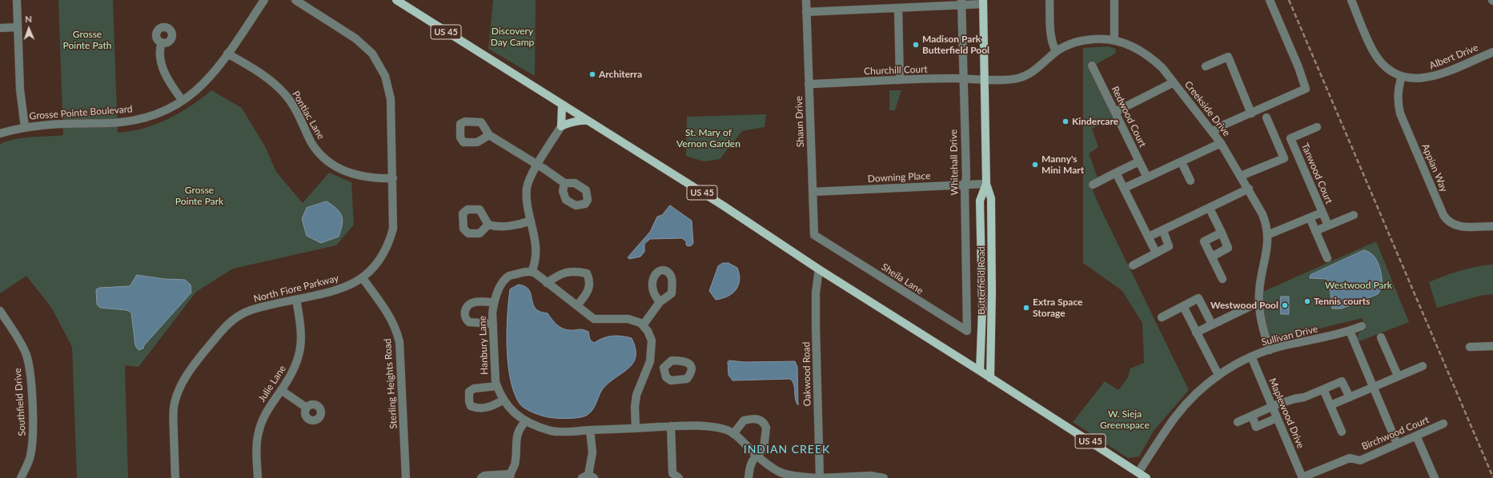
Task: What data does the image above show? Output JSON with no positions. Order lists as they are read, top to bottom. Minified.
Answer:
{"streets":{"main road":["US 45","Butterfield Road"],"street":["Albert Drive","Churchill Court","Creekside Drive","Grosse Pointe Boulevard","Pontiac Lane","Redwood Court","Shaun Drive","Whitehall Drive","Appian Way","Tanwood Court","Downing Place","Sheila Lane","North Fiore Parkway","Sullivan Drive","Hanbury Lane","Oakwood Road","Julie Lane","Sterling Heights Road","Southfield Drive","Maplewood Drive","Birchwood Court"]},"crossings":[["US 45","Butterfield Road"],["US 45","Sullivan Drive"],["US 45","Oakwood Road"],["Albert Drive","Appian Way"],["Churchill Court","Creekside Drive"],["Churchill Court","Shaun Drive"],["Churchill Court","Whitehall Drive"],["Churchill Court","Butterfield Road"],["Creekside Drive","Butterfield Road"],["Creekside Drive","Sullivan Drive"],["Grosse Pointe Boulevard","Pontiac Lane"],["Pontiac Lane","North Fiore Parkway"],["Shaun Drive","Downing Place"],["Shaun Drive","Sheila Lane"],["Whitehall Drive","Downing Place"],["Whitehall Drive","Sheila Lane"],["Downing Place","Butterfield Road"],["North Fiore Parkway","Julie Lane"],["North Fiore Parkway","Sterling Heights Road"],["Sullivan Drive","Maplewood Drive"],["Hanbury Lane","Oakwood Road"],["Maplewood Drive","Birchwood Court"]],"districts":["INDIAN CREEK"],"parks":["Discovery Day Camp","Grosse Pointe Path","St. Mary of Vernon Garden","Grosse Pointe Park","Westwood Park","W. Sieja Greenspace"],"places":["Madison Park Butterfield Pool","Architerra","Kindercare","Manny's Mini Mart","Tennis courts","Westwood Pool","Extra Space Storage"],"north":"top"}
